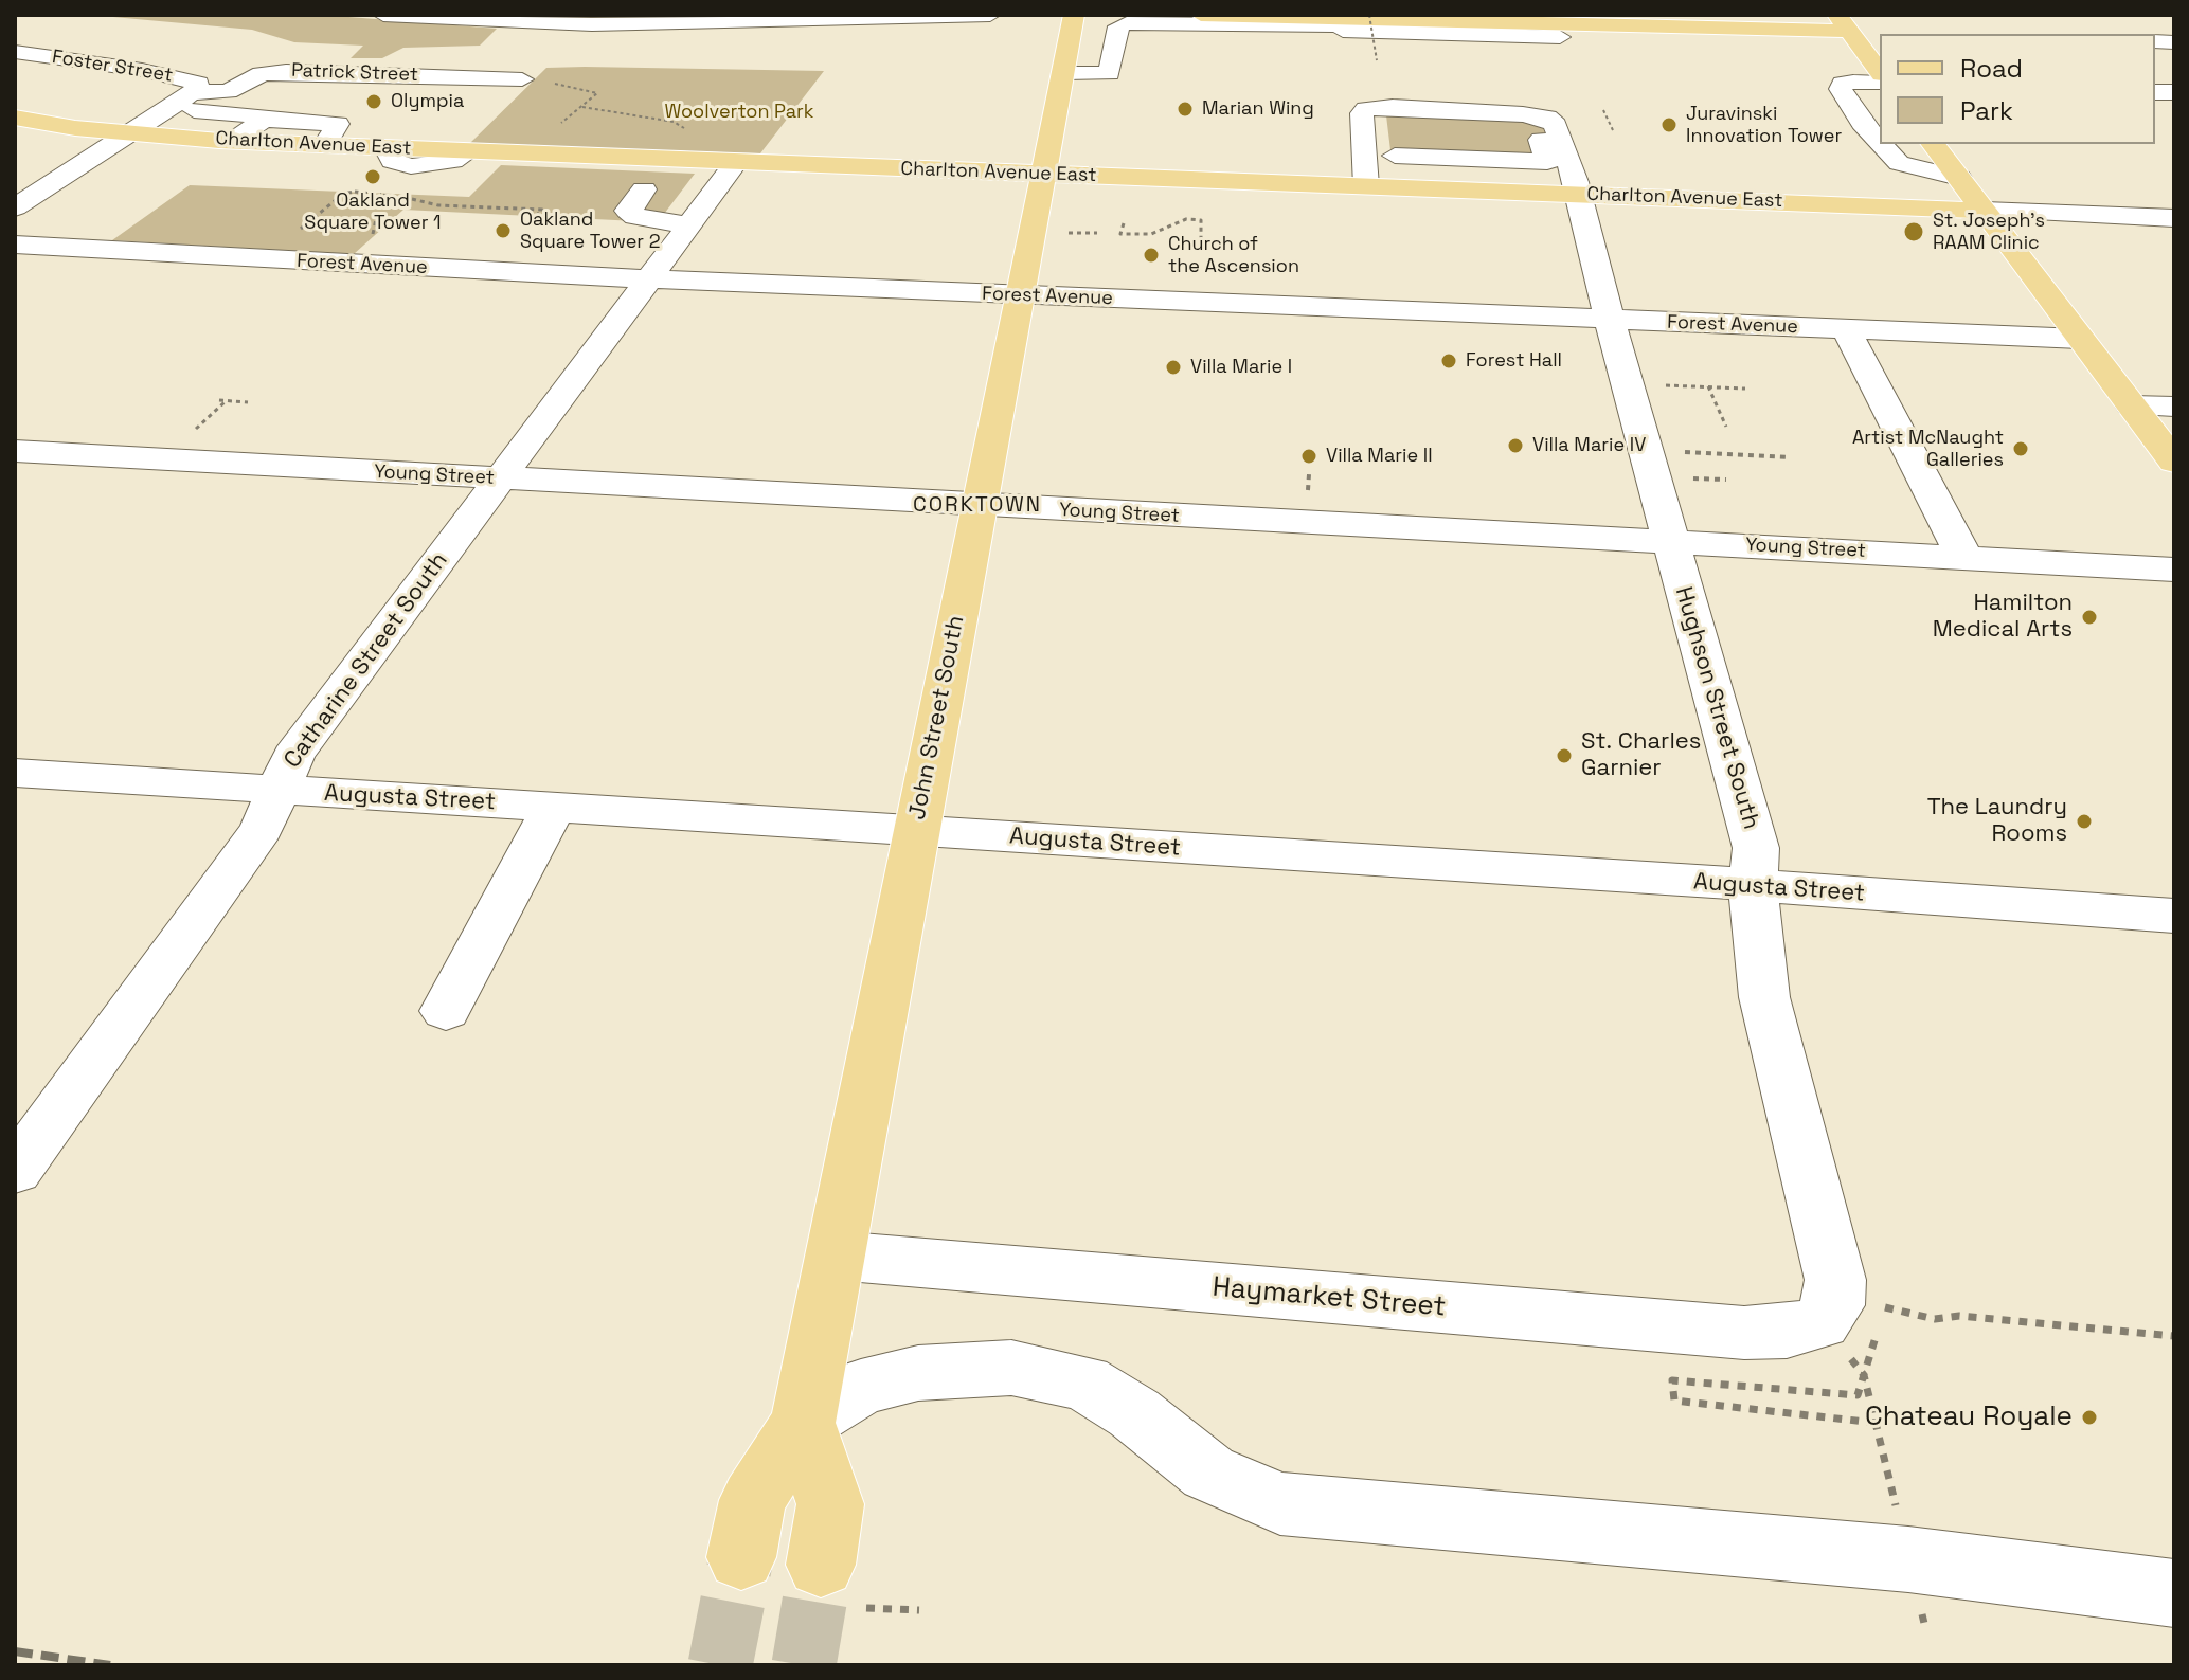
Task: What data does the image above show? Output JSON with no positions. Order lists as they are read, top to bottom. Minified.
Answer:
{"streets":{"main road":["Charlton Avenue East","John Street South"],"street":["Foster Street","Patrick Street","Forest Avenue","Young Street","Catharine Street South","Hughson Street South","Augusta Street","Haymarket Street"]},"crossings":[["Foster Street","Patrick Street"],["Charlton Avenue East","Catharine Street South"],["Charlton Avenue East","Hughson Street South"],["Charlton Avenue East","John Street South"],["Forest Avenue","Catharine Street South"],["Forest Avenue","Hughson Street South"],["Forest Avenue","John Street South"],["Young Street","Catharine Street South"],["Young Street","Hughson Street South"],["Young Street","John Street South"],["Catharine Street South","Augusta Street"],["Hughson Street South","Augusta Street"],["Hughson Street South","Haymarket Street"],["John Street South","Augusta Street"],["John Street South","Haymarket Street"]],"districts":["CORKTOWN"],"parks":["Woolverton Park"],"places":["Olympia","Marian Wing","Juravinski Innovation Tower","Oakland Square Tower 1","Oakland Square Tower 2","St. Joseph's RAAM Clinic","Church of the Ascension","Forest Hall","Villa Marie I","Villa Marie IV","Artist McNaught Galleries","Villa Marie II","Hamilton Medical Arts","St. Charles Garnier","The Laundry Rooms","Chateau Royale"],"legend":["Road","Park"]}
